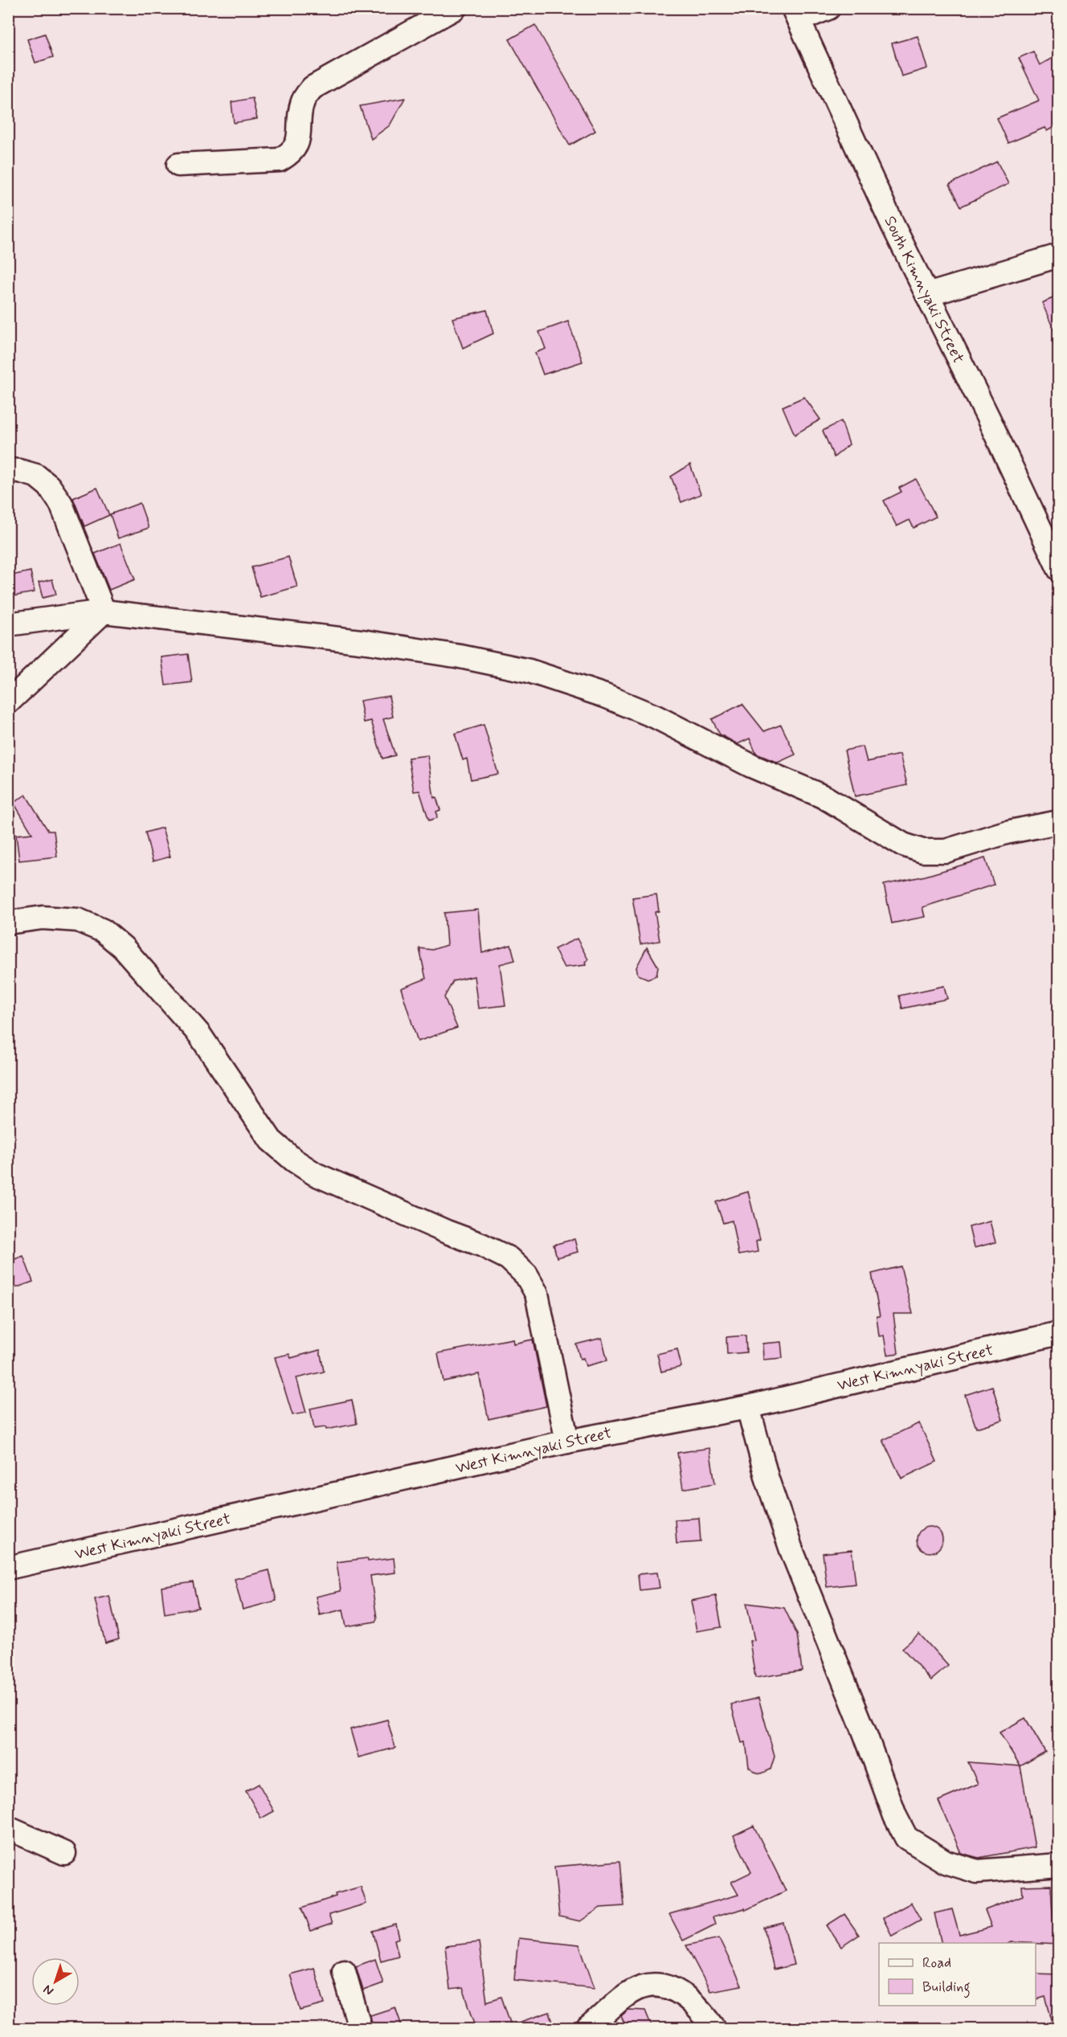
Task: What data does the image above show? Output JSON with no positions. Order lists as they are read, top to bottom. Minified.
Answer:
{"streets":{"street":["South Kimnyaki Street","West Kimnyaki Street"]},"legend":["Road","Building"],"north":"bottom left"}
